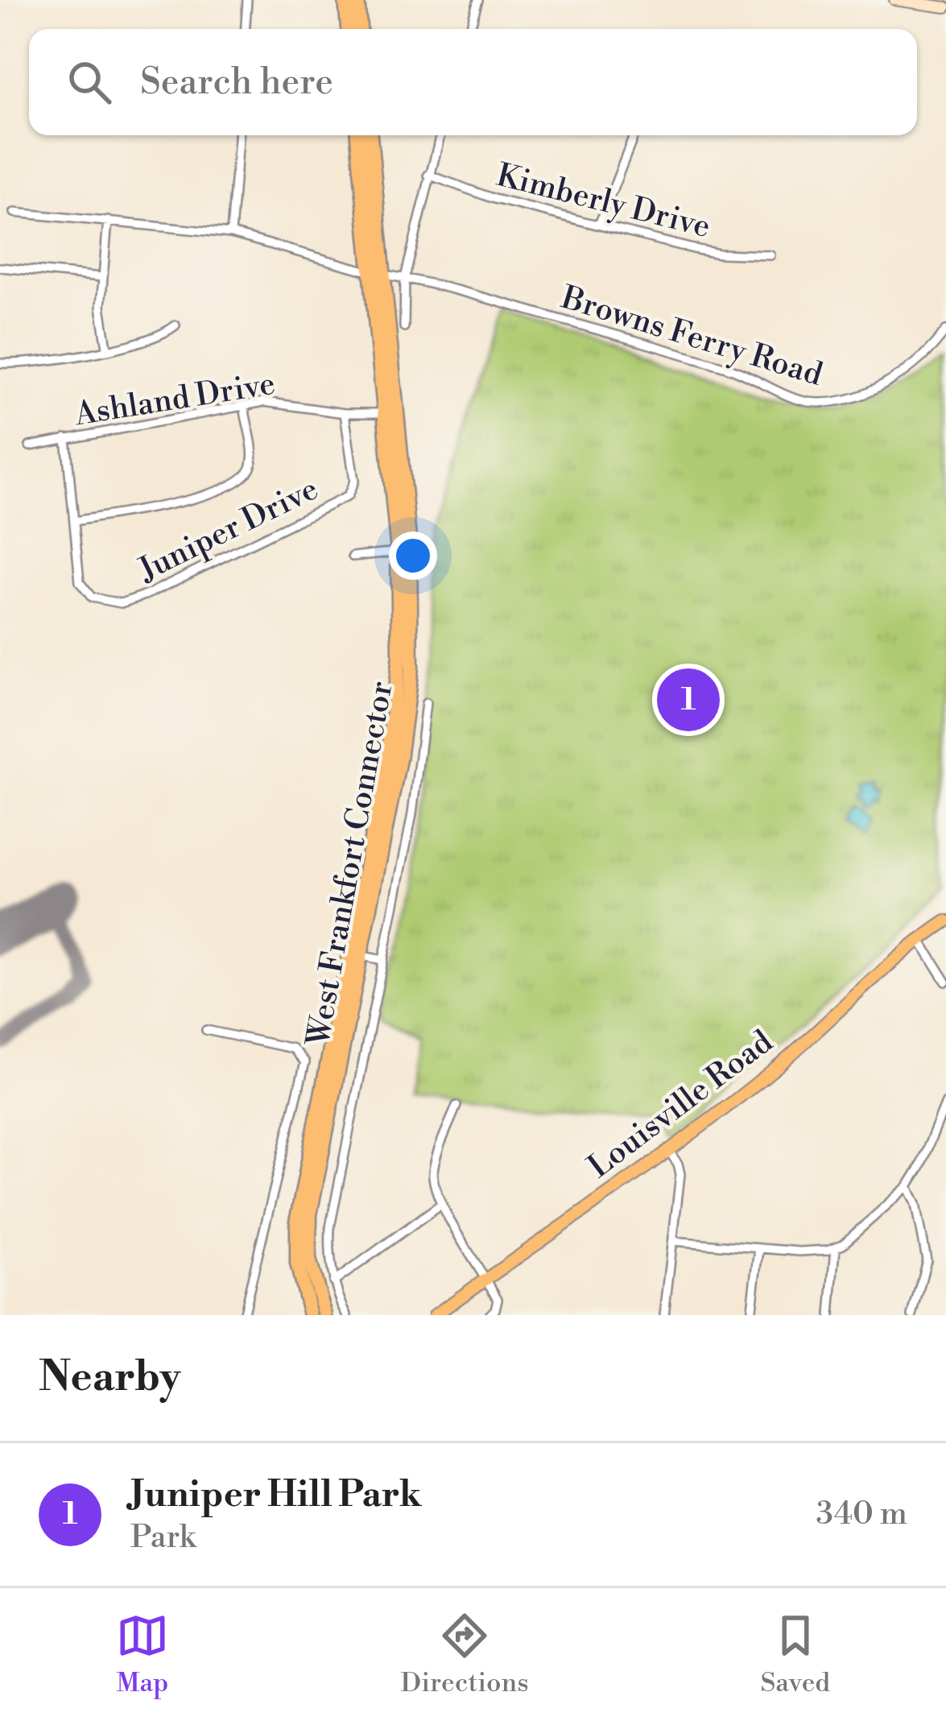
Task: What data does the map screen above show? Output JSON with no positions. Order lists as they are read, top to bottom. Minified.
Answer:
{"streets":{"highway":["West Frankfort Connector"],"main road":["Louisville Road"],"street":["Kimberly Drive","Browns Ferry Road","Ashland Drive","Juniper Drive"]},"crossings":[["Browns Ferry Road","West Frankfort Connector"],["Ashland Drive","Juniper Drive"],["Ashland Drive","West Frankfort Connector"]],"page":{"search":"Search here","pins":"1","heading":"Nearby","list":[{"mark":"1","name":"Juniper Hill Park","note":"Park","value":"340 m"}],"nav":["Map","Directions","Saved"]}}
